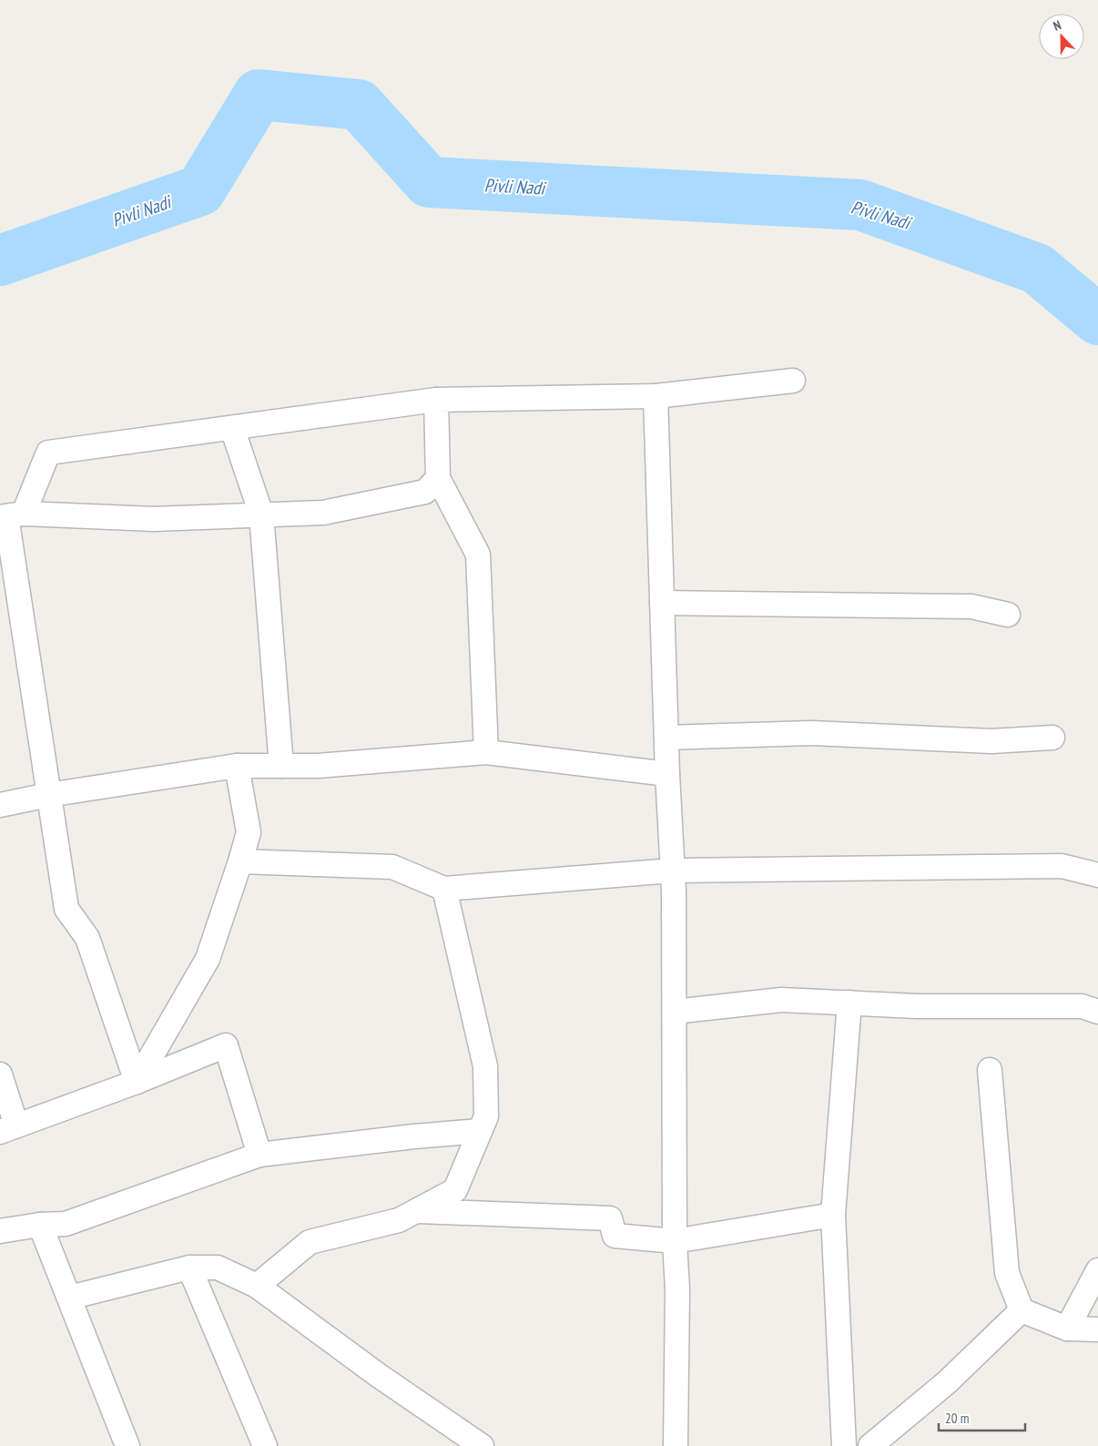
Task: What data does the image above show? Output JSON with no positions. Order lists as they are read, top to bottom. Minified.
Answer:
{"water":["Pivli Nadi"],"scale_bar":"20 m","north":"top"}
